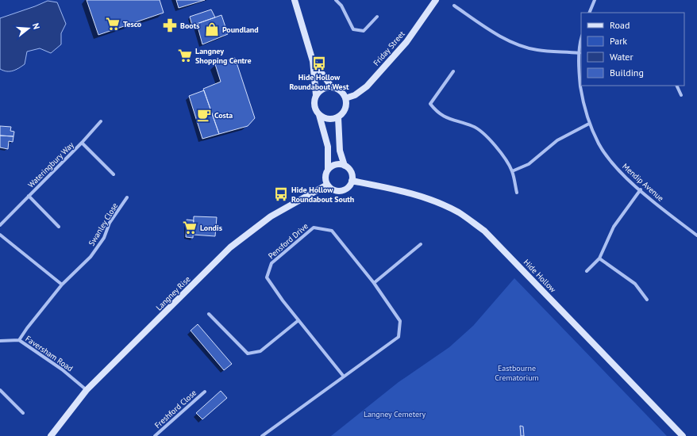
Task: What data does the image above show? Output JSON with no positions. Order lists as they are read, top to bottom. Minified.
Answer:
{"streets":{"main road":["Friday Street","Hide Hollow","Langney Rise"],"street":["Wateringbury Way","Mendip Avenue","Swanley Close","Pensford Drive","Faversham Road","Freshford Close"]},"crossings":[["Swanley Close","Faversham Road"],["Hide Hollow","Langney Rise"],["Langney Rise","Faversham Road"]],"parks":["Eastbourne Crematorium","Langney Cemetery"],"places":{"supermarket":["Tesco","Langney Shopping Centre","Londis"],"pharmacy":["Boots"],"shop":["Poundland"],"bus stop":["Hide Hollow Roundabout West","Hide Hollow Roundabout South"],"cafe":["Costa"]},"legend":["Road","Park","Water","Building"],"north":"right"}
